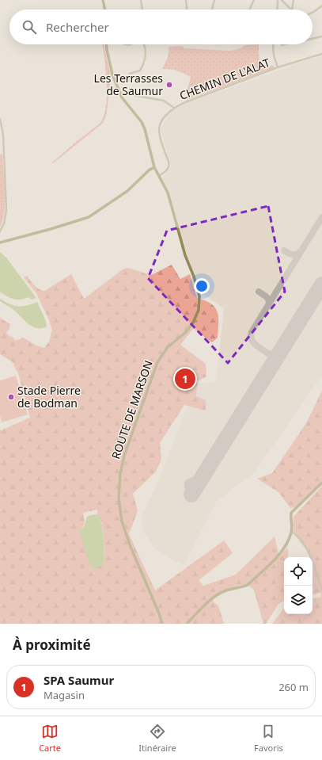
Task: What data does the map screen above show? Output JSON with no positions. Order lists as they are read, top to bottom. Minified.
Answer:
{"streets":{"street":["CHEMIN DE L'ALAT","ROUTE DE MARSON"]},"crossings":[["CHEMIN DE L'ALAT","ROUTE DE MARSON"]],"places":["Les Terrasses de Saumur","Stade Pierre de Bodman"],"page":{"search":"Rechercher","pins":"1","heading":"À proximité","list":[{"mark":"1","name":"SPA Saumur","note":"Magasin","value":"260 m"}],"nav":["Carte","Itinéraire","Favoris"]}}
